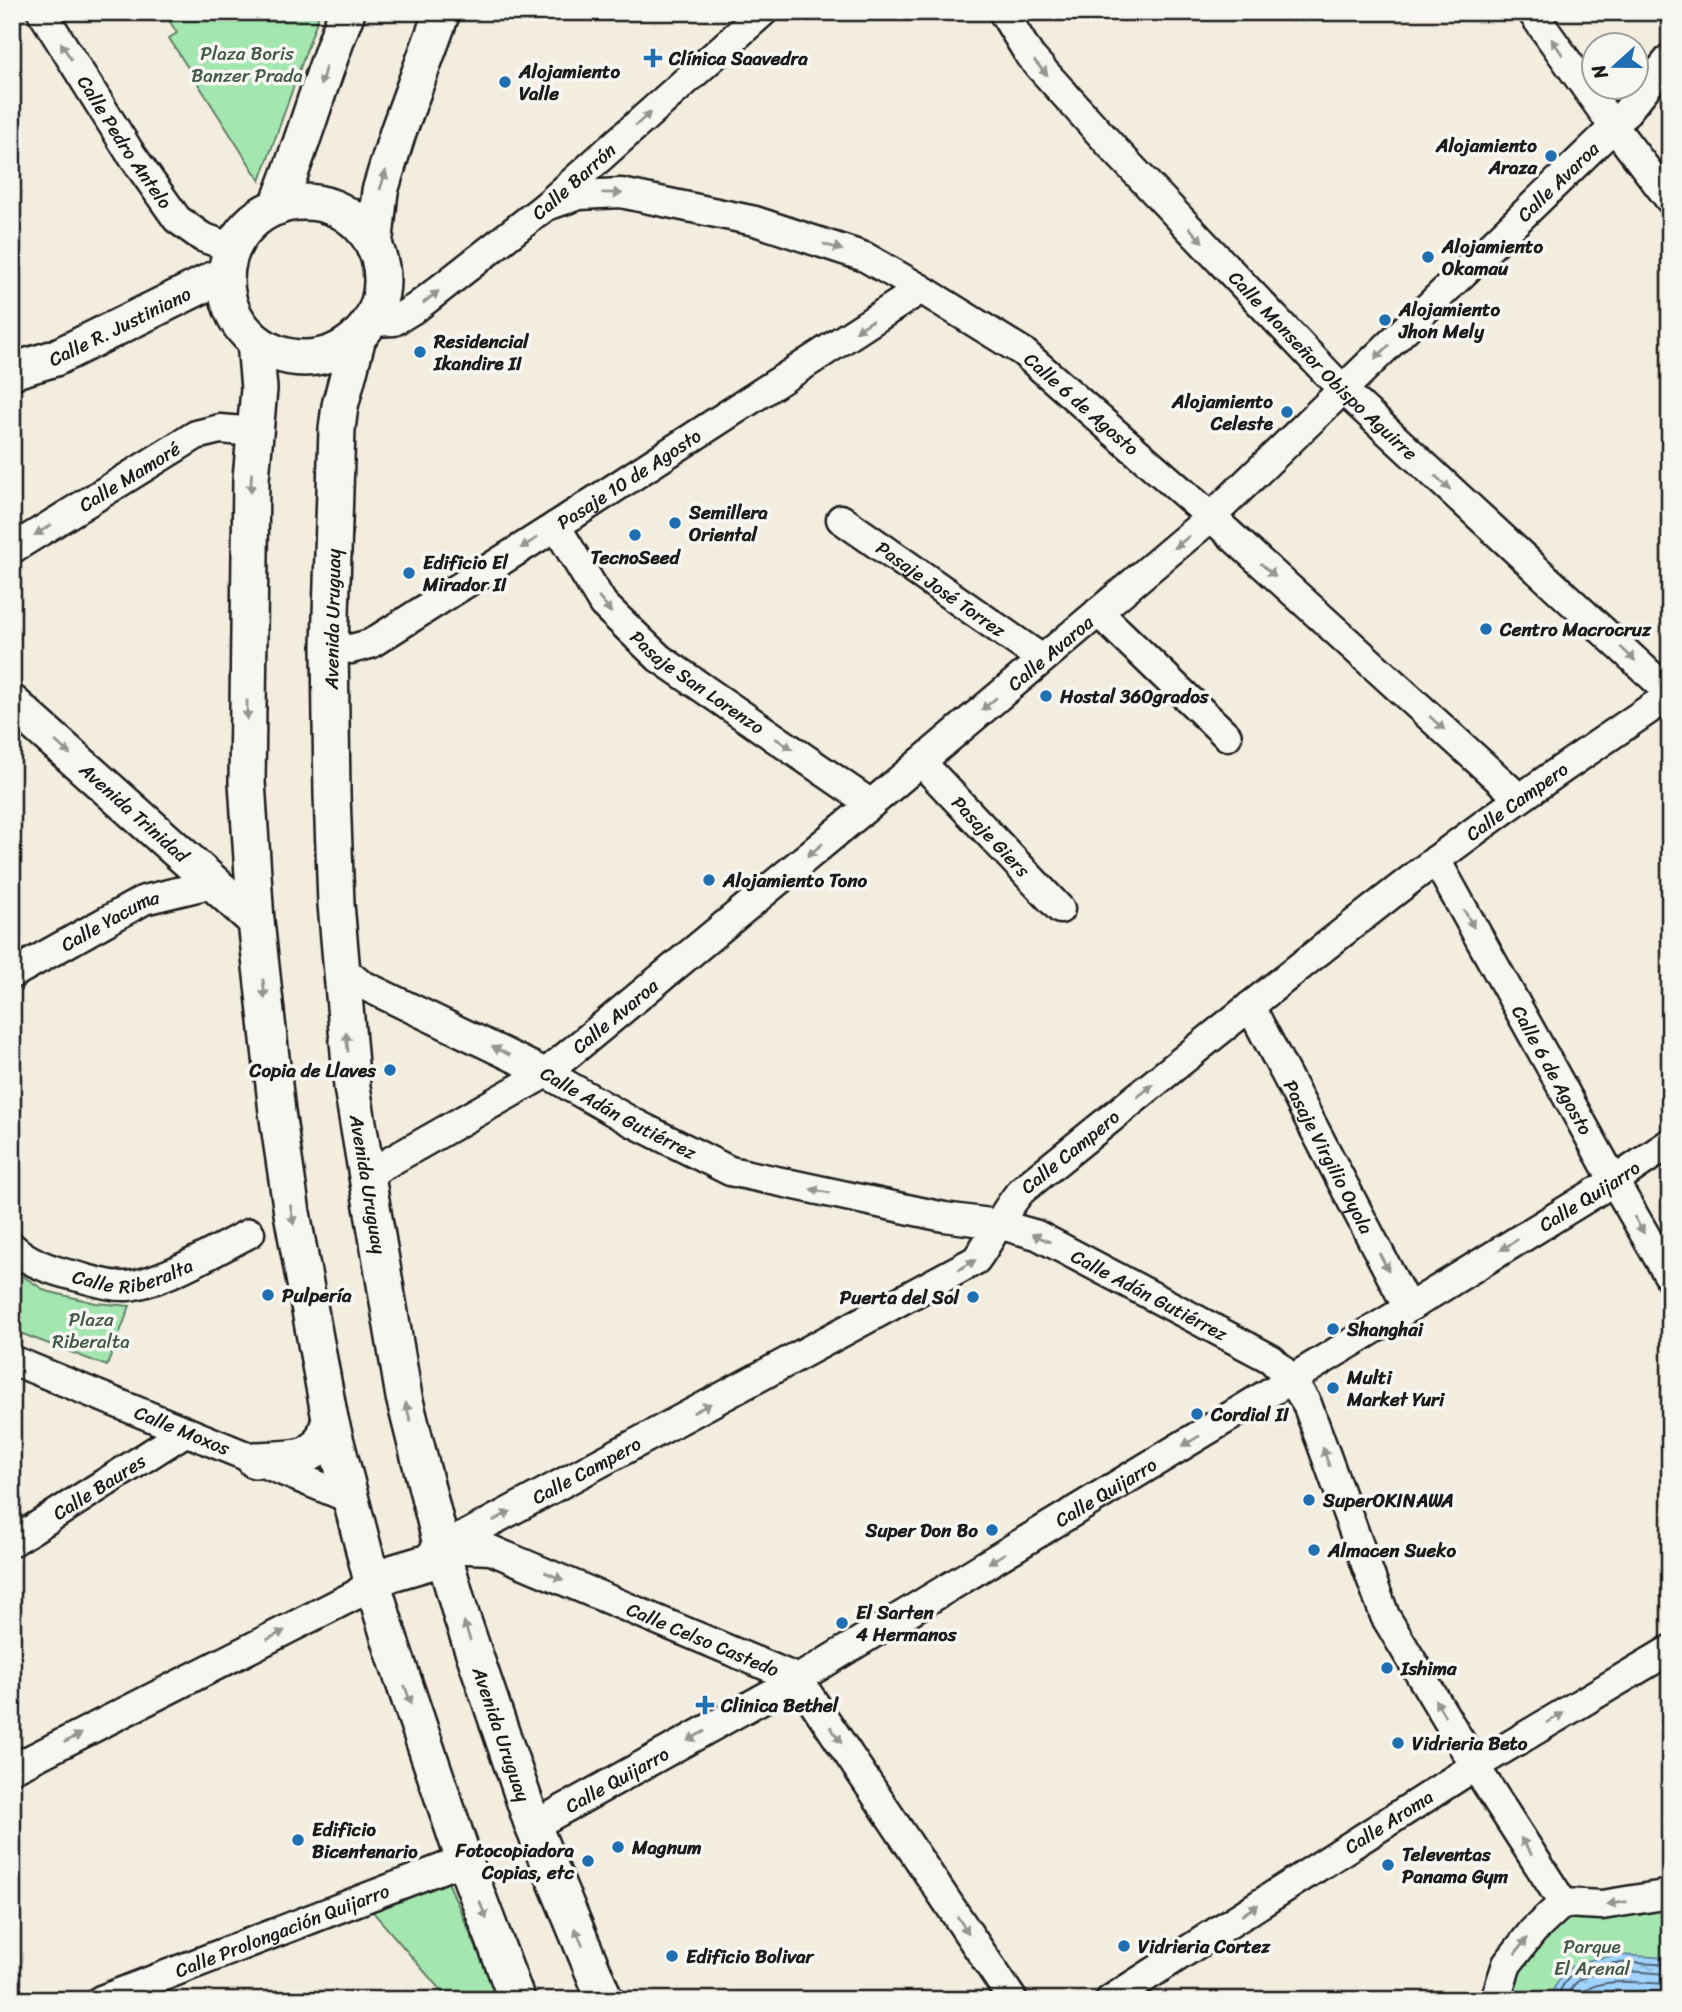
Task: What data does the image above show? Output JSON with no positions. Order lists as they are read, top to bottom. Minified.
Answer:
{"streets":{"main road":["Calle R. Justiniano","Avenida Uruguay","Avenida Trinidad"],"street":["Calle Pedro Antelo","Calle Barrón","Calle Avaroa","Calle Monseñor Obispo Aguirre","Calle 6 de Agosto","Calle Mamoré","Pasaje 10 de Agosto","Pasaje José Torrez","Pasaje San Lorenzo","Calle Campero","Pasaje Giers","Calle Yacuma","Calle Adán Gutiérrez","Pasaje Virgilio Oyola","Calle Quijarro","Calle Riberalta","Calle Moxos","Calle Baures","Calle Celso Castedo","Calle Aroma","Calle Prolongación Quijarro"]},"crossings":[["Calle Pedro Antelo","Calle Barrón"],["Calle Pedro Antelo","Calle R. Justiniano"],["Calle Pedro Antelo","Avenida Uruguay"],["Calle Barrón","Calle R. Justiniano"],["Calle Barrón","Calle 6 de Agosto"],["Calle Barrón","Avenida Uruguay"],["Calle Avaroa","Calle Monseñor Obispo Aguirre"],["Calle Avaroa","Calle 6 de Agosto"],["Calle Avaroa","Pasaje José Torrez"],["Calle Avaroa","Avenida Uruguay"],["Calle Avaroa","Pasaje San Lorenzo"],["Calle Avaroa","Pasaje Giers"],["Calle Avaroa","Calle Adán Gutiérrez"],["Calle R. Justiniano","Avenida Uruguay"],["Calle Monseñor Obispo Aguirre","Calle Campero"],["Calle 6 de Agosto","Pasaje 10 de Agosto"],["Calle 6 de Agosto","Calle Campero"],["Calle 6 de Agosto","Calle Quijarro"],["Pasaje 10 de Agosto","Avenida Uruguay"],["Pasaje 10 de Agosto","Pasaje San Lorenzo"],["Avenida Uruguay","Calle Campero"],["Avenida Uruguay","Calle Adán Gutiérrez"],["Avenida Uruguay","Calle Quijarro"],["Avenida Uruguay","Calle Celso Castedo"],["Calle Campero","Calle Adán Gutiérrez"],["Calle Campero","Pasaje Virgilio Oyola"],["Calle Campero","Calle Celso Castedo"],["Avenida Trinidad","Calle Yacuma"],["Calle Adán Gutiérrez","Calle Quijarro"],["Calle Adán Gutiérrez","Calle Aroma"],["Pasaje Virgilio Oyola","Calle Quijarro"],["Calle Quijarro","Calle Celso Castedo"],["Calle Moxos","Calle Baures"]],"one_way":["Calle Pedro Antelo","Calle Barrón","Calle Avaroa","Calle Monseñor Obispo Aguirre","Calle 6 de Agosto","Calle Mamoré","Pasaje 10 de Agosto","Pasaje San Lorenzo","Calle Campero","Avenida Trinidad","Calle Adán Gutiérrez","Pasaje Virgilio Oyola","Calle Quijarro","Calle Celso Castedo","Calle Aroma"],"parks":["Plaza Boris Banzer Prada","Plaza Riberalta","Parque El Arenal"],"places":{"health":["Clínica Saavedra","Clinica Bethel"],"other":["Alojamiento Valle","Alojamiento Araza","Alojamiento Okamau","Alojamiento Jhon Mely","Residencial Ikandire II","Alojamiento Celeste","Semillera Oriental","TecnoSeed","Edificio El Mirador II","Centro Macrocruz","Hostal 360grados","Alojamiento Tono","Copia de Llaves","Pulpería","Puerta del Sol","Shanghai","Multi Market Yuri","Cordial II","SuperOKINAWA","Super Don Bo","Almacen Sueko","El Sarten 4 Hermanos","Ishima","Vidrieria Beto","Edificio Bicentenario","Magnum","Fotocopiadora Copias, etc","Televentas Panama Gym","Vidrieria Cortez","Edificio Bolivar"]},"north":"left"}
